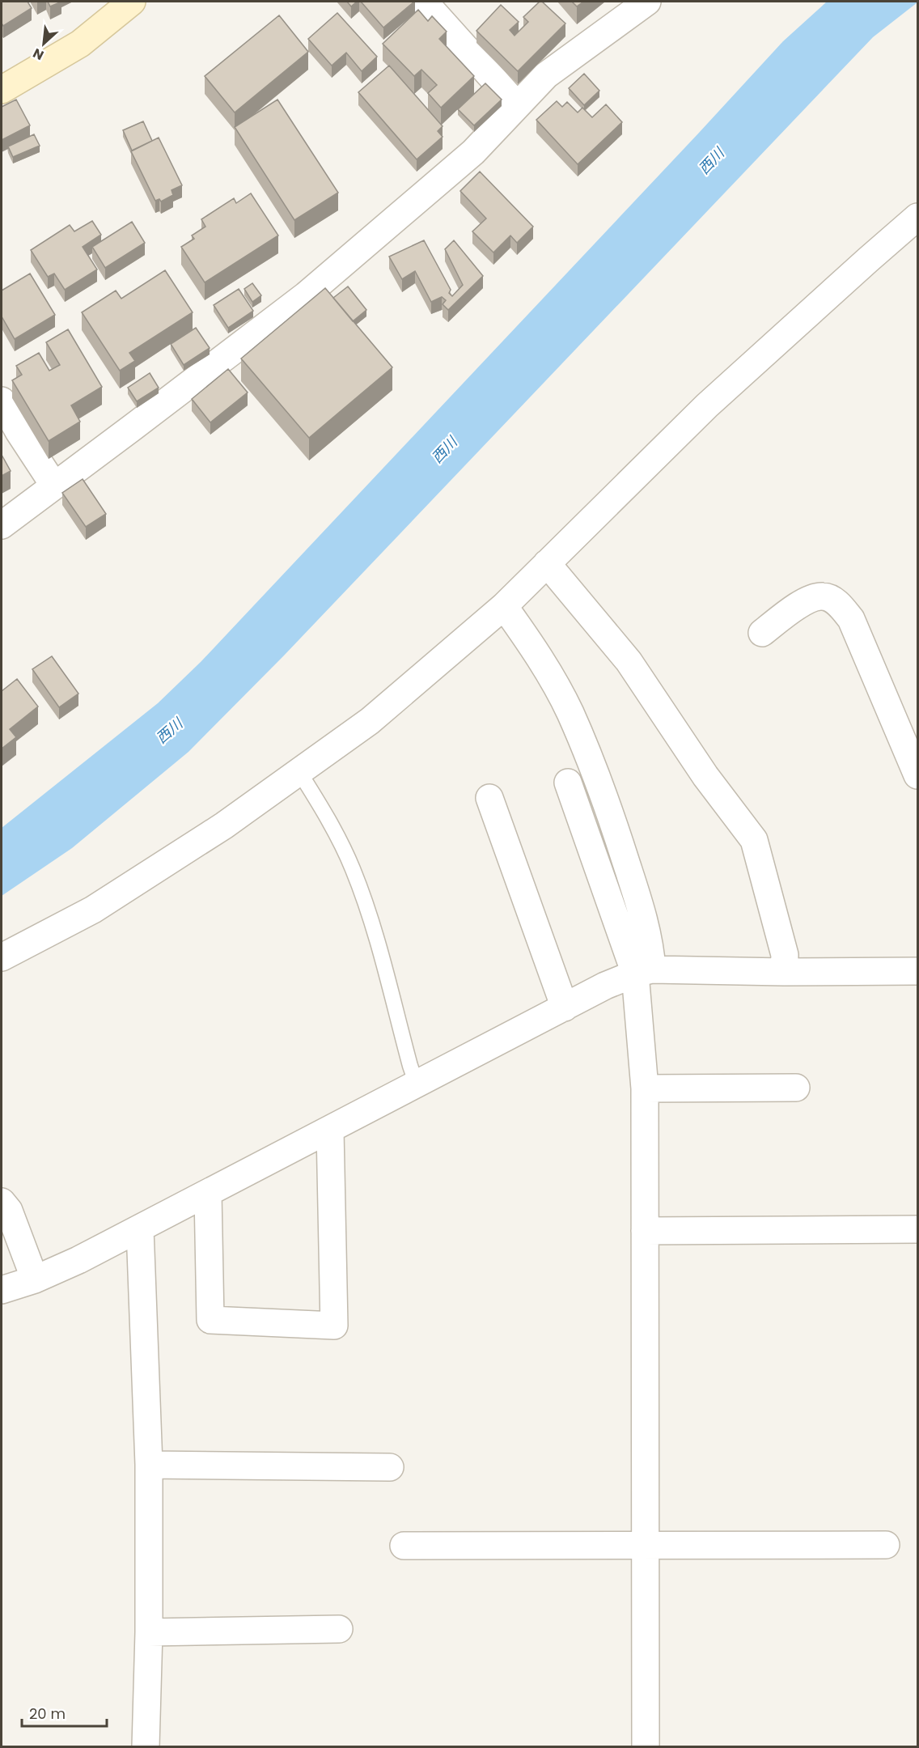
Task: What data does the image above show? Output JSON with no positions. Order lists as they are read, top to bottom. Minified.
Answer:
{"water":["西川"],"scale_bar":"20 m","north":"bottom left"}
